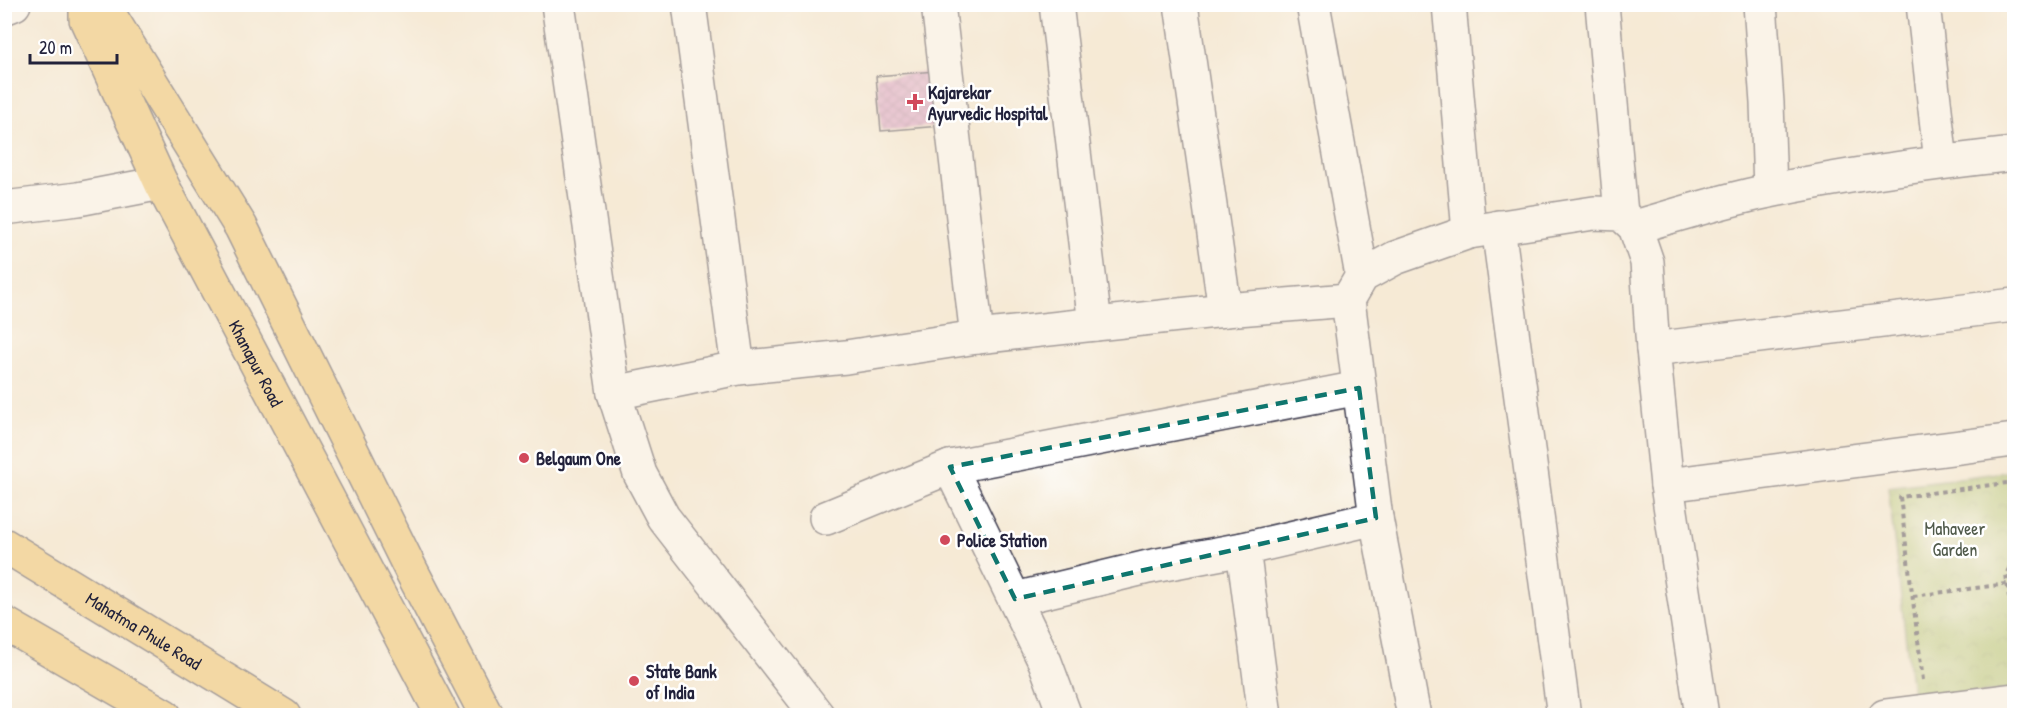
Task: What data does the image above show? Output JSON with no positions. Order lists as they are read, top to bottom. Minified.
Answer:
{"streets":{"main road":["Khanapur Road","Mahatma Phule Road"]},"parks":["Mahaveer Garden"],"places":{"health":["Kajarekar Ayurvedic Hospital"],"other":["Belgaum One","Police Station","State Bank of India"]},"scale_bar":"20 m"}
